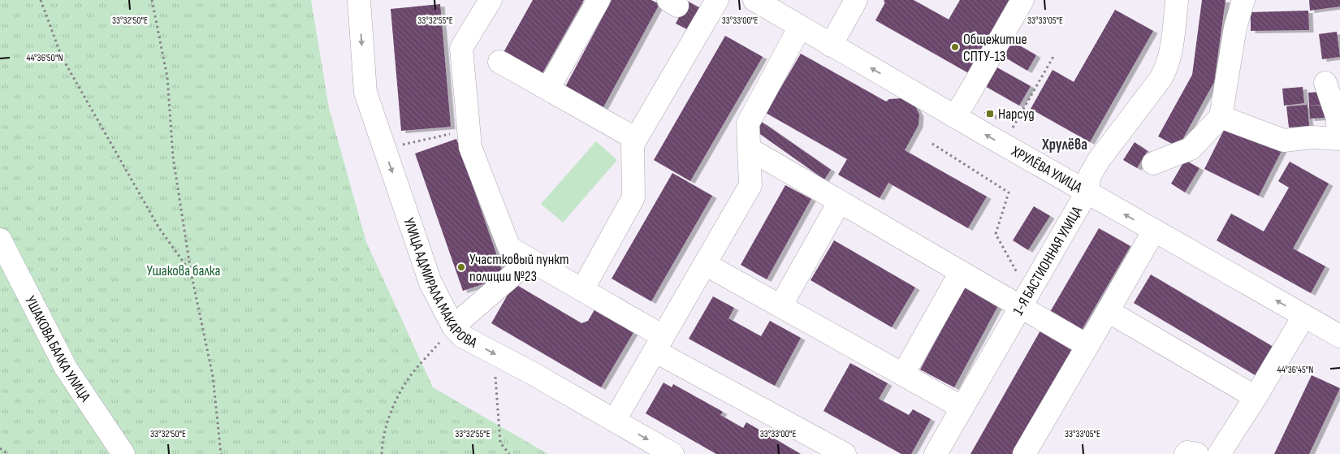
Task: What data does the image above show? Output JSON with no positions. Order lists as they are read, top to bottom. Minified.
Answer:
{"streets":{"street":["ХРУЛЁВА УЛИЦА","1-Я БАСТИОННАЯ УЛИЦА","УЛИЦА АДМИРАЛА МАКАРОВА","УШАКОВА БАЛКА УЛИЦА"]},"crossings":[["ХРУЛЁВА УЛИЦА","1-Я БАСТИОННАЯ УЛИЦА"]],"districts":["Хрулёва"],"parks":["Ушакова балка"],"places":{"other":["Общежитие СПТУ-13","Участковый пункт полиции №23"],"transit":["Нарсуд"]},"coordinates":["33°32'50\"E","33°32'55\"E","33°33'00\"E","33°33'05\"E","44°36'50\"N","44°36'45\"N"]}
